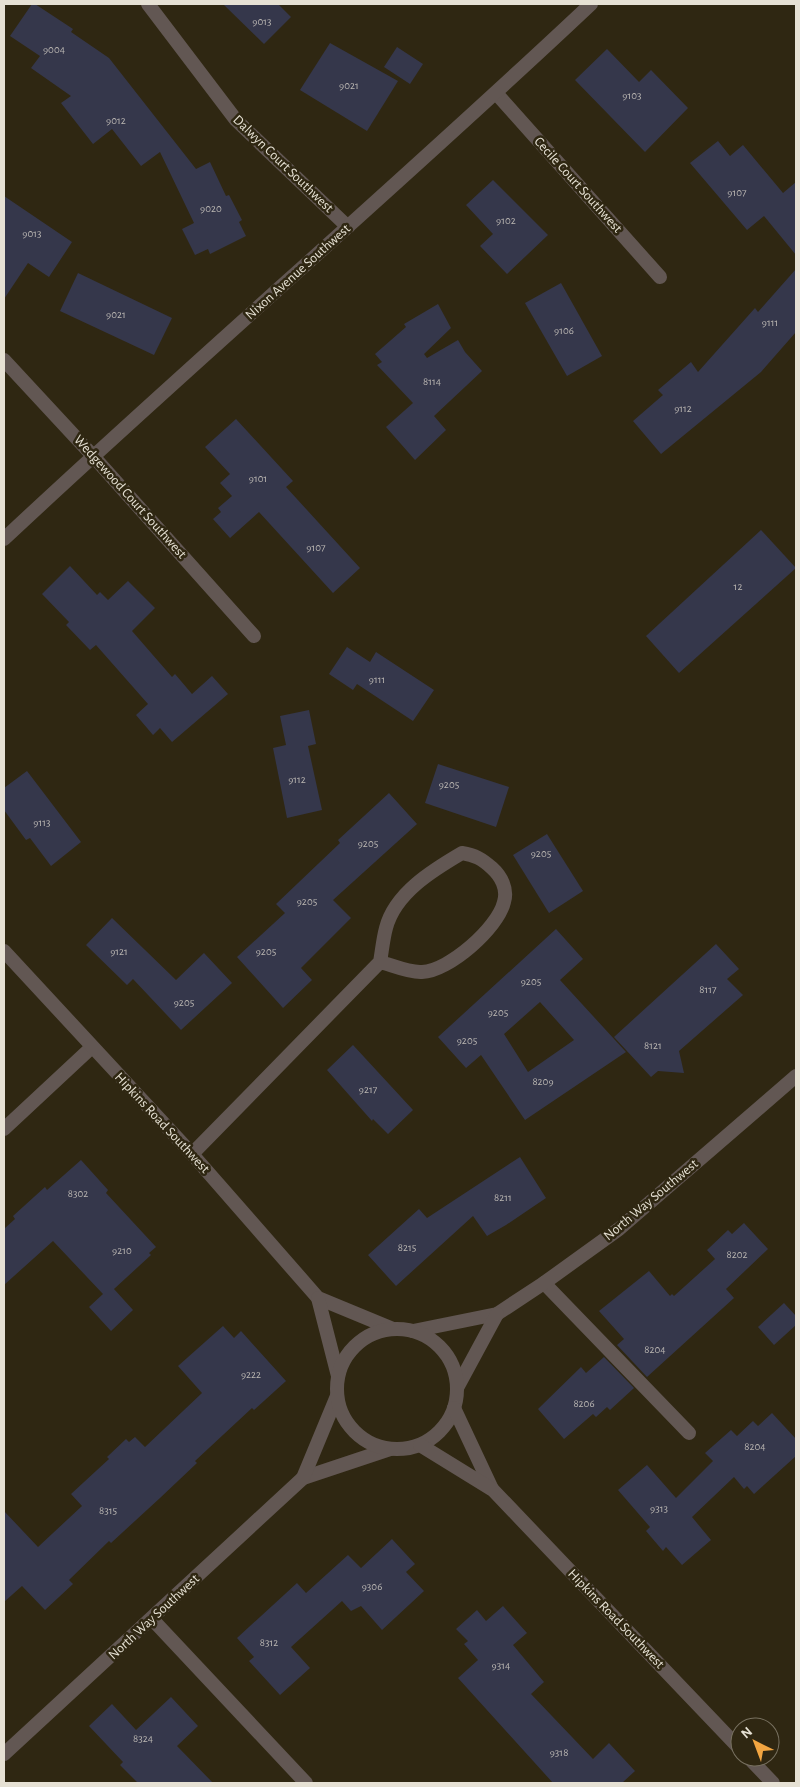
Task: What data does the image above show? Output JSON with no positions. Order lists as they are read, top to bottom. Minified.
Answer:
{"streets":{"street":["Dalwyn Court Southwest","Cecile Court Southwest","Nixon Avenue Southwest","Wedgewood Court Southwest","Hipkins Road Southwest","North Way Southwest"]},"crossings":[["Dalwyn Court Southwest","Nixon Avenue Southwest"],["Cecile Court Southwest","Nixon Avenue Southwest"],["Nixon Avenue Southwest","Wedgewood Court Southwest"],["Hipkins Road Southwest","North Way Southwest"]],"house_numbers":["9013","9004","9021","9103","9012","9107","9020","9102","9013","9021","9111","9106","8114","9112","9101","9107","12","9111","9112","9205","9113","9205","9205","9205","9121","9205","9205","8117","9205","9205","9205","8121","8209","9217","8302","8211","8215","9210","8202","8204","9222","8206","8204","9313","8315","9306","8312","9314","8324","9318"],"north":"top left"}
